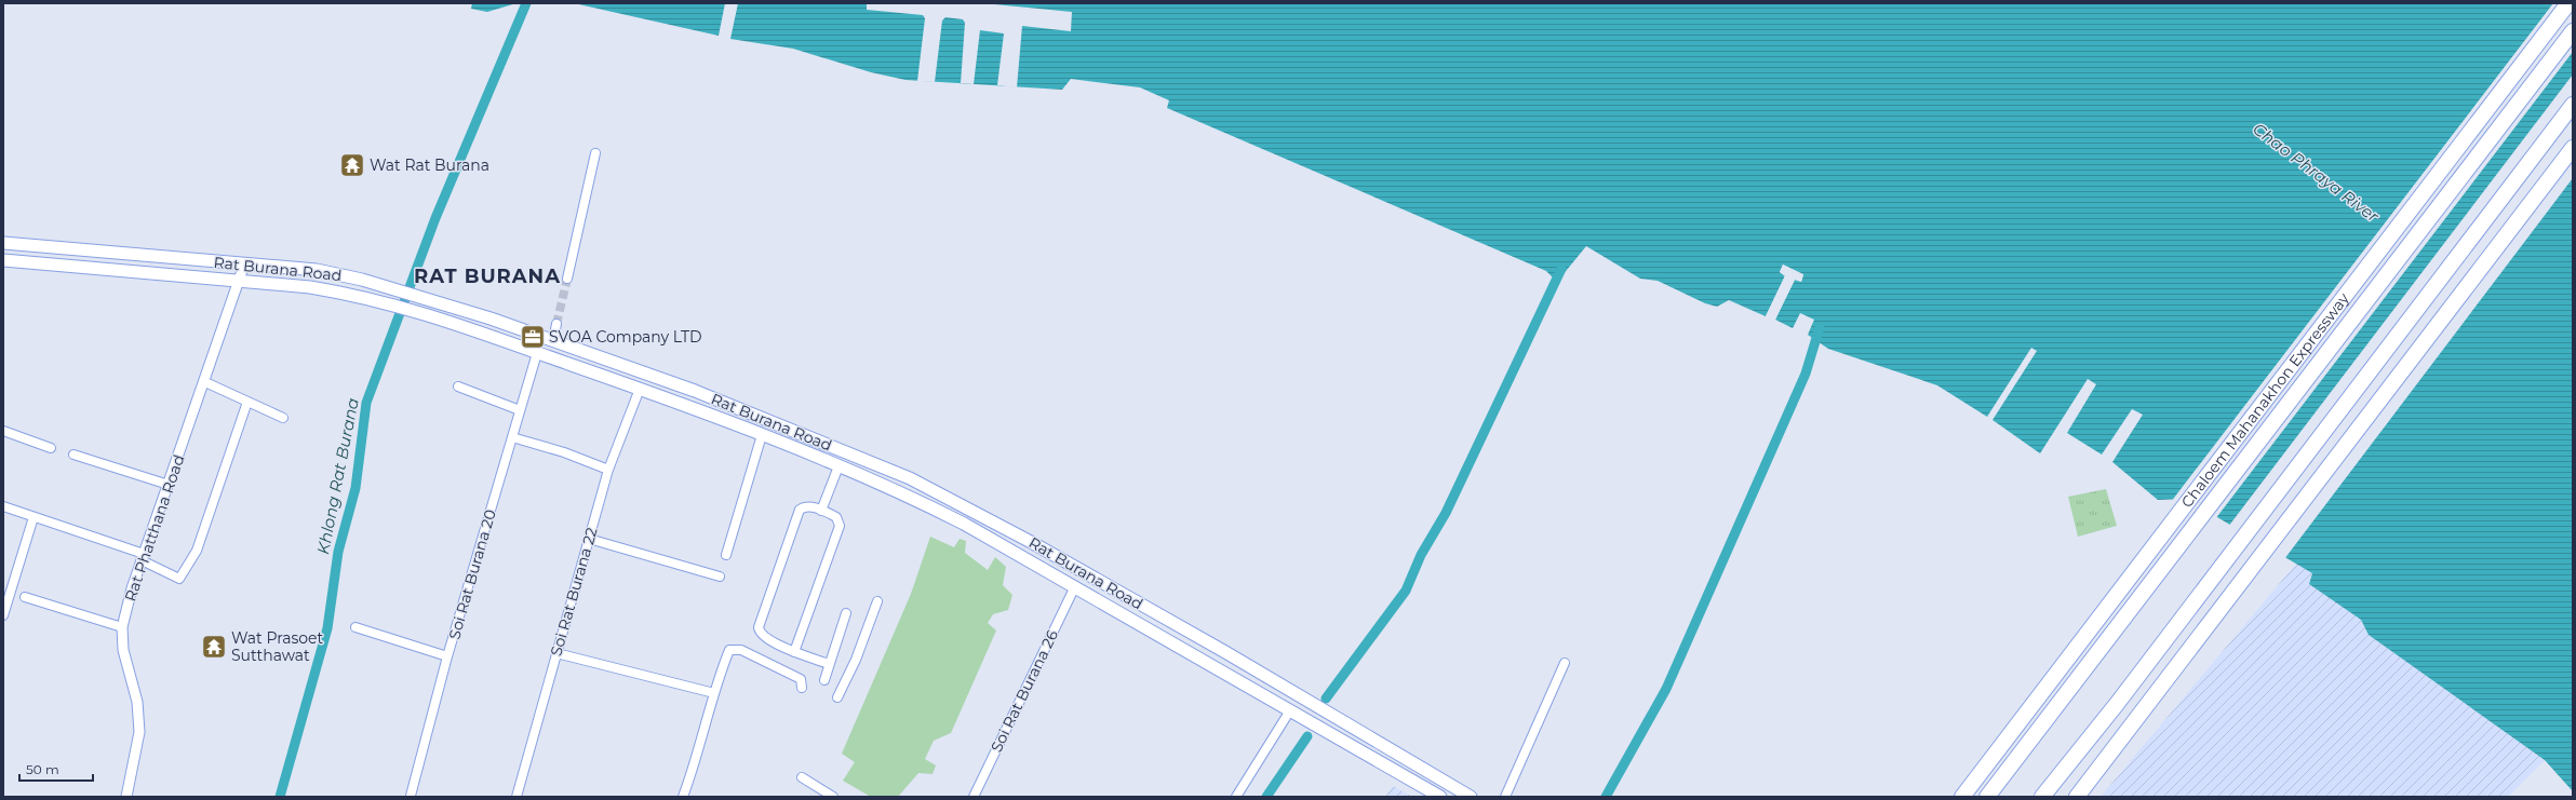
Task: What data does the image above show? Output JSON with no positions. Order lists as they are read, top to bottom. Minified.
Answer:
{"streets":{"highway":["Chaloem Mahanakhon Expressway"],"main road":["Rat Burana Road"],"street":["Rat Phatthana Road","Soi Rat Burana 20","Soi Rat Burana 22","Soi Rat Burana 26"]},"crossings":[["Rat Burana Road","Rat Phatthana Road"],["Rat Burana Road","Soi Rat Burana 20"],["Rat Burana Road","Soi Rat Burana 22"],["Rat Burana Road","Soi Rat Burana 26"]],"districts":["RAT BURANA"],"water":["Chao Phraya River","Khlong Rat Burana"],"places":{"temple":["Wat Rat Burana","Wat Prasoet Sutthawat"],"office":["SVOA Company LTD"]},"scale_bar":"50 m"}
